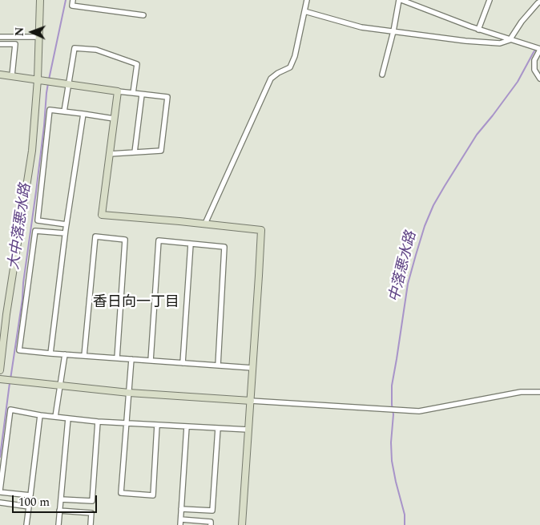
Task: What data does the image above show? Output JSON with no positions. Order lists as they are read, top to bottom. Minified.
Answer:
{"districts":["香日向一丁目"],"water":["大中落悪水路","中落悪水路"],"scale_bar":"100 m","north":"left"}
